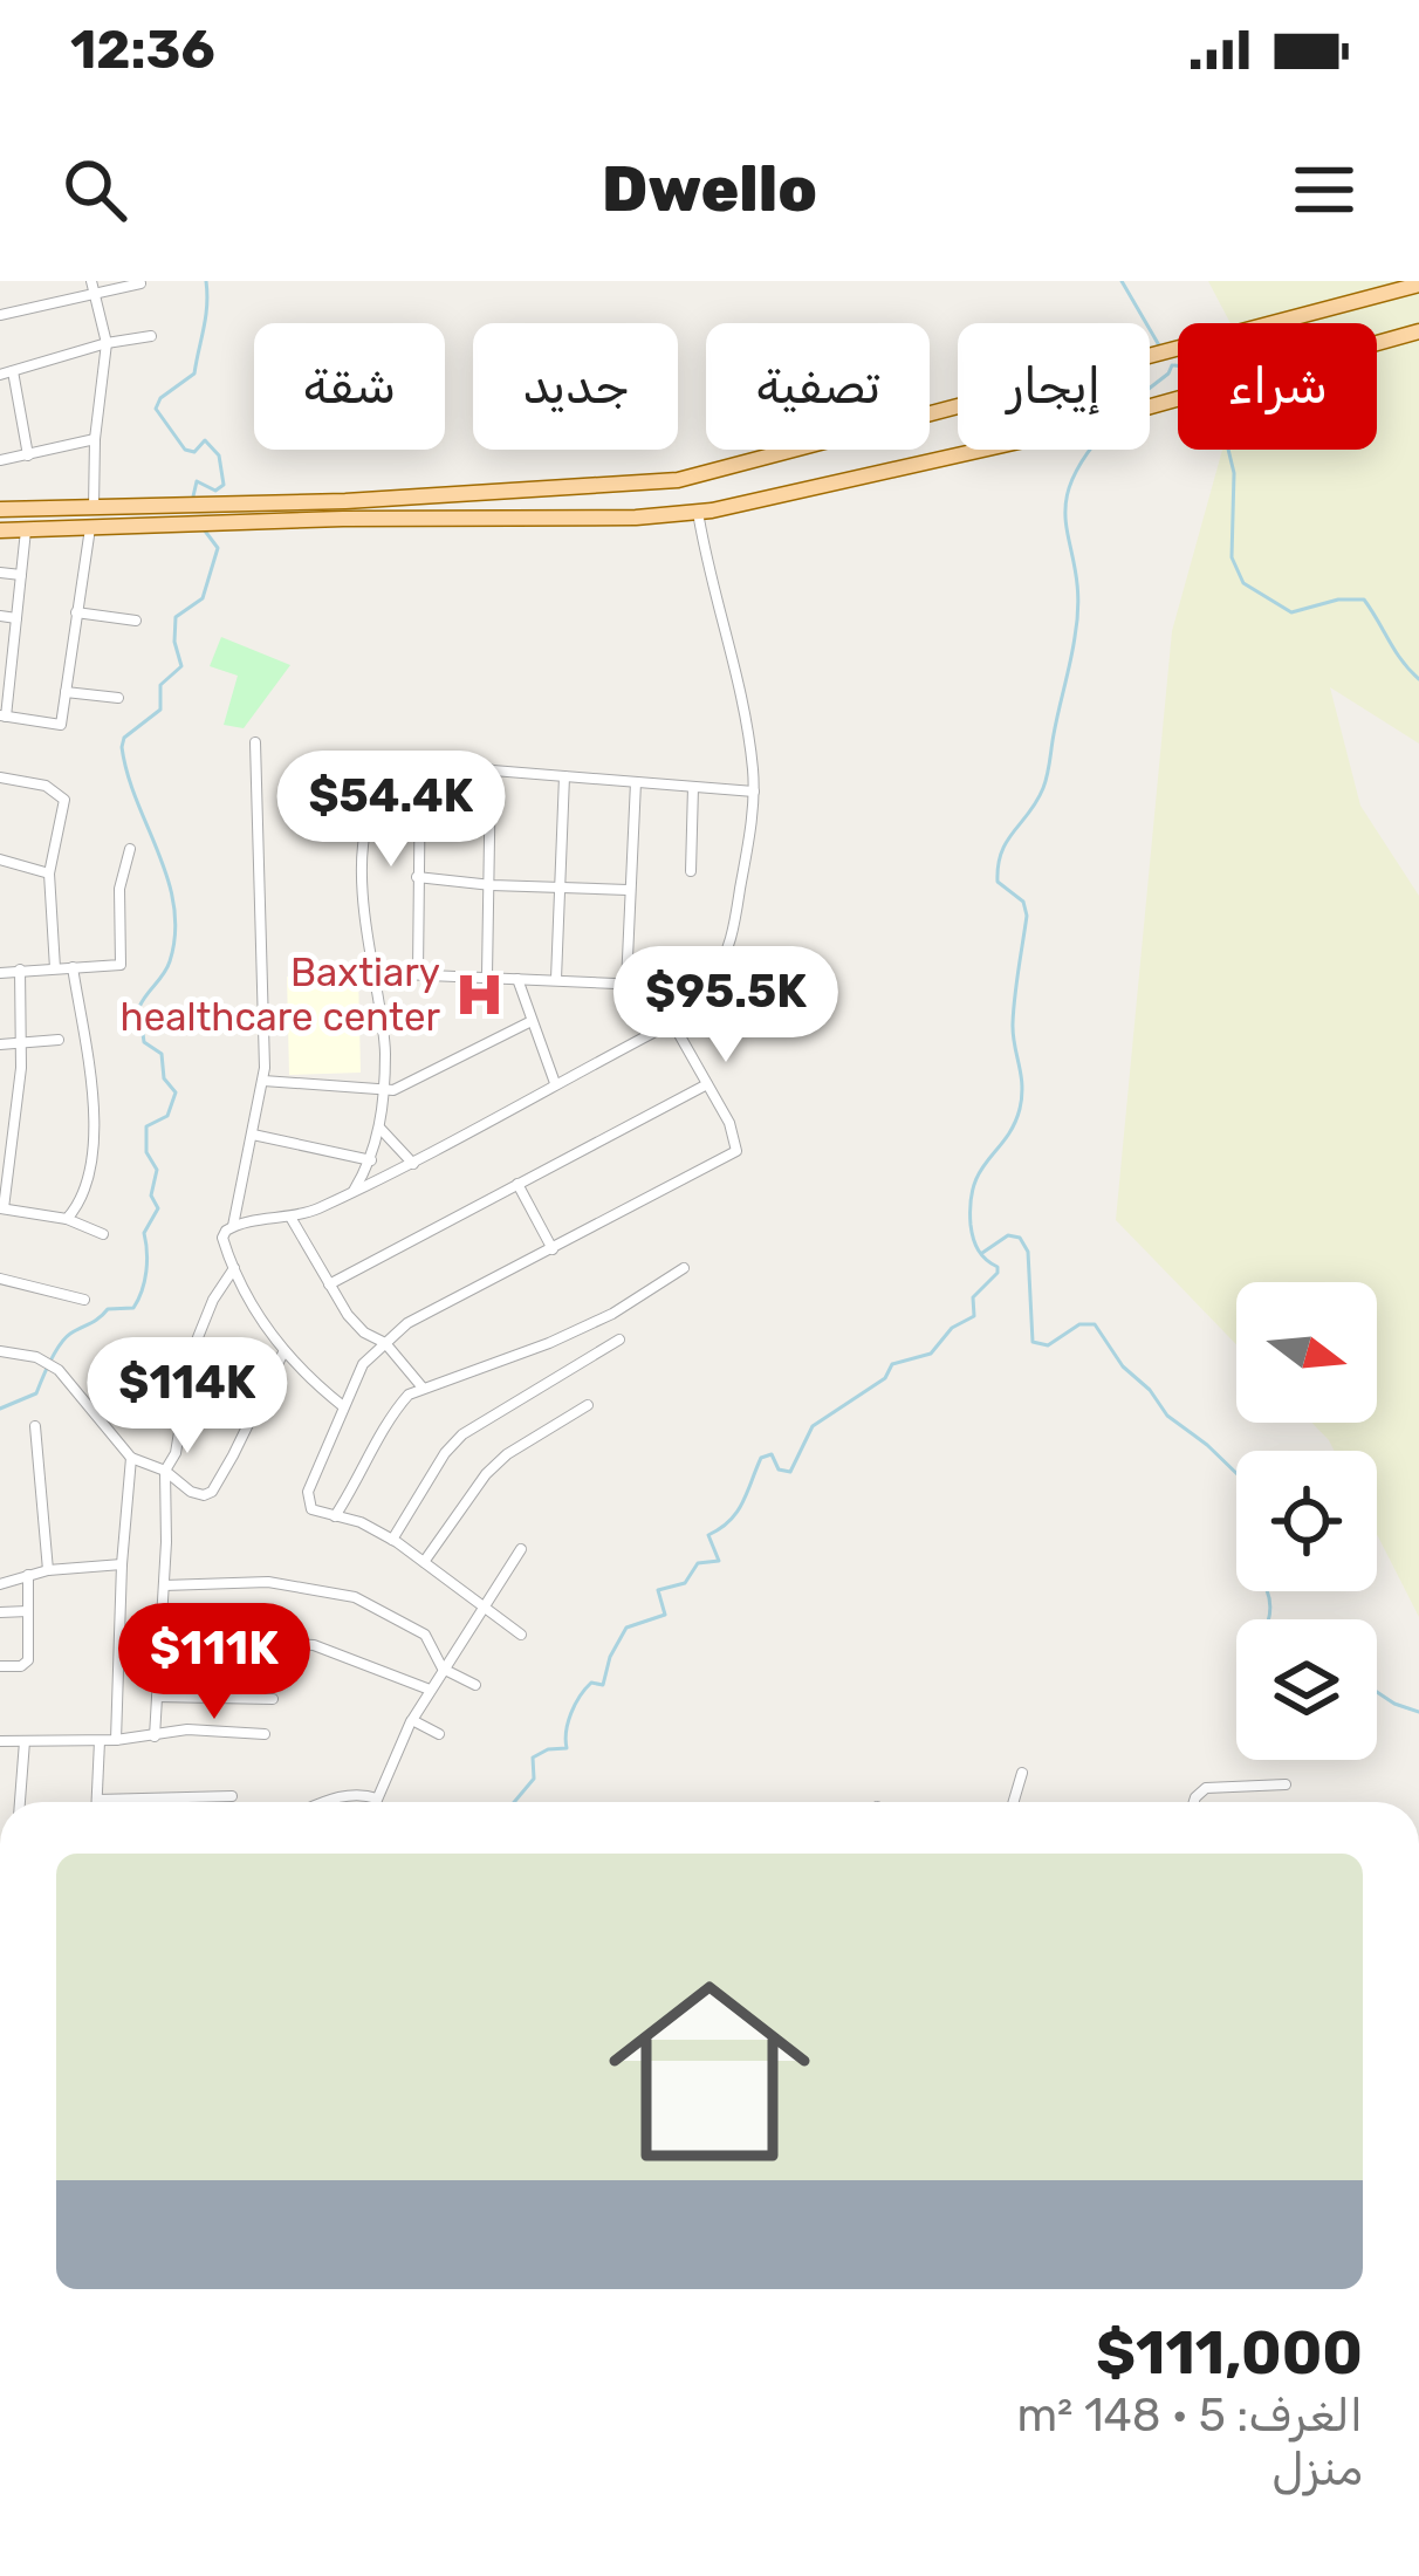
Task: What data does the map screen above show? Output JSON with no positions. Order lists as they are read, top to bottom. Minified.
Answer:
{"places":{"hospital":["Baxtiary healthcare center"]},"north":"right","page":{"status":"12:36","header":"Dwello","chip":["شراء","إيجار","تصفية","جديد","شقة"],"price":["$54.4K","$95.5K","$114K","$111K"],"list":[{"name":"$111,000","note":"الغرف: 5 · 148 m² · منزل"}]}}
